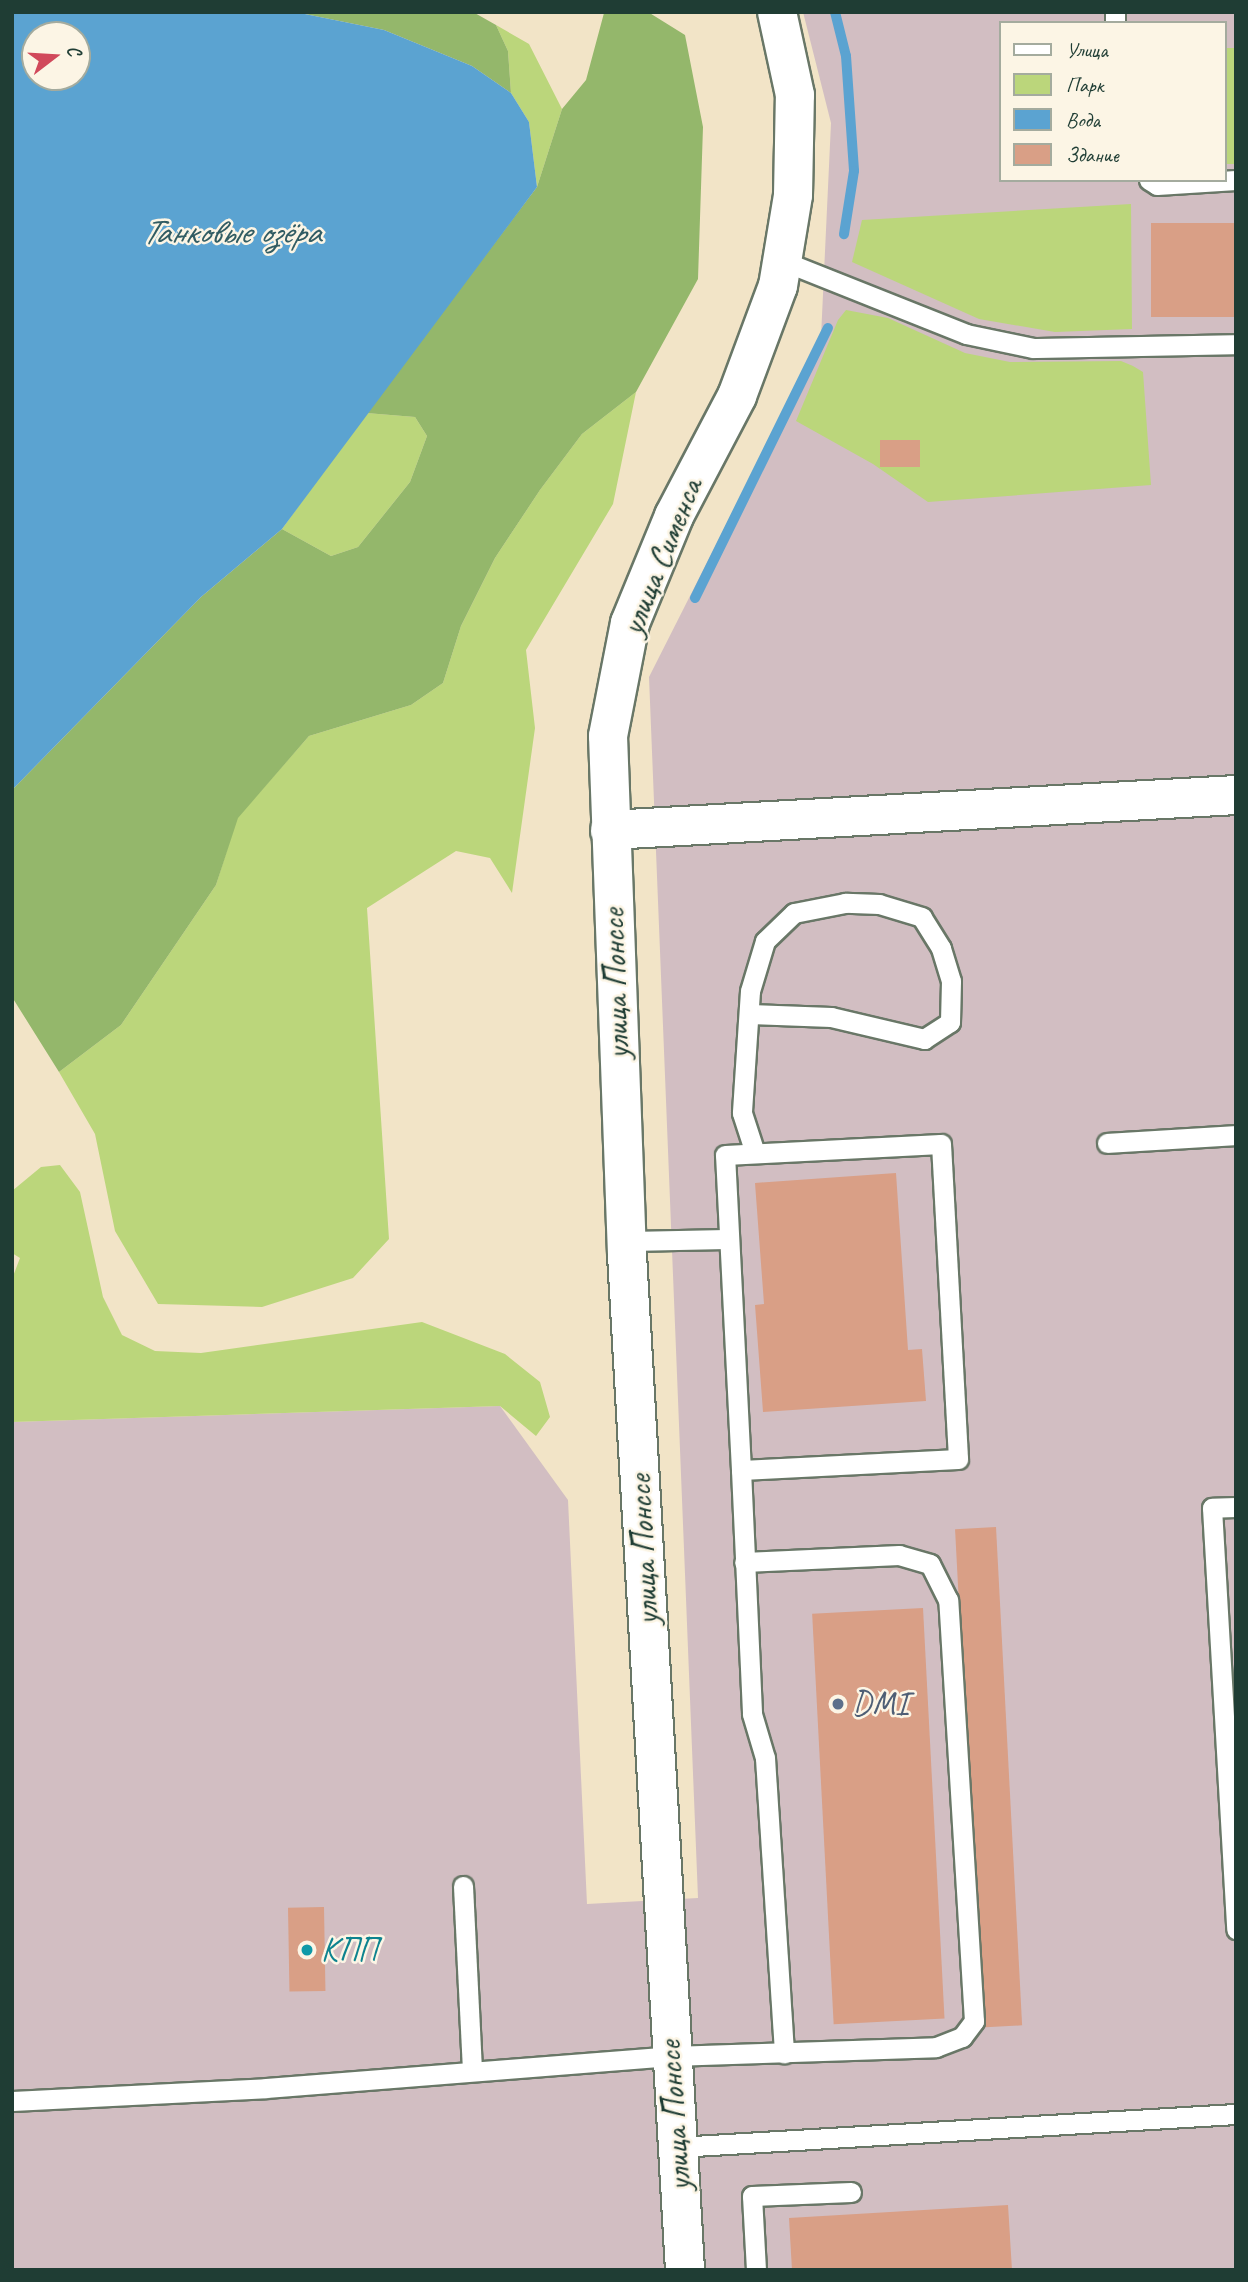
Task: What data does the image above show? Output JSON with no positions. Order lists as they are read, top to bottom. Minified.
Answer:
{"streets":{"street":["улица Сименса","улица Понссе"]},"crossings":[["улица Сименса","улица Понссе"]],"water":["Танковые озёра"],"places":["DMI","КПП"],"legend":["Улица","Парк","Вода","Здание"],"north":"right"}
